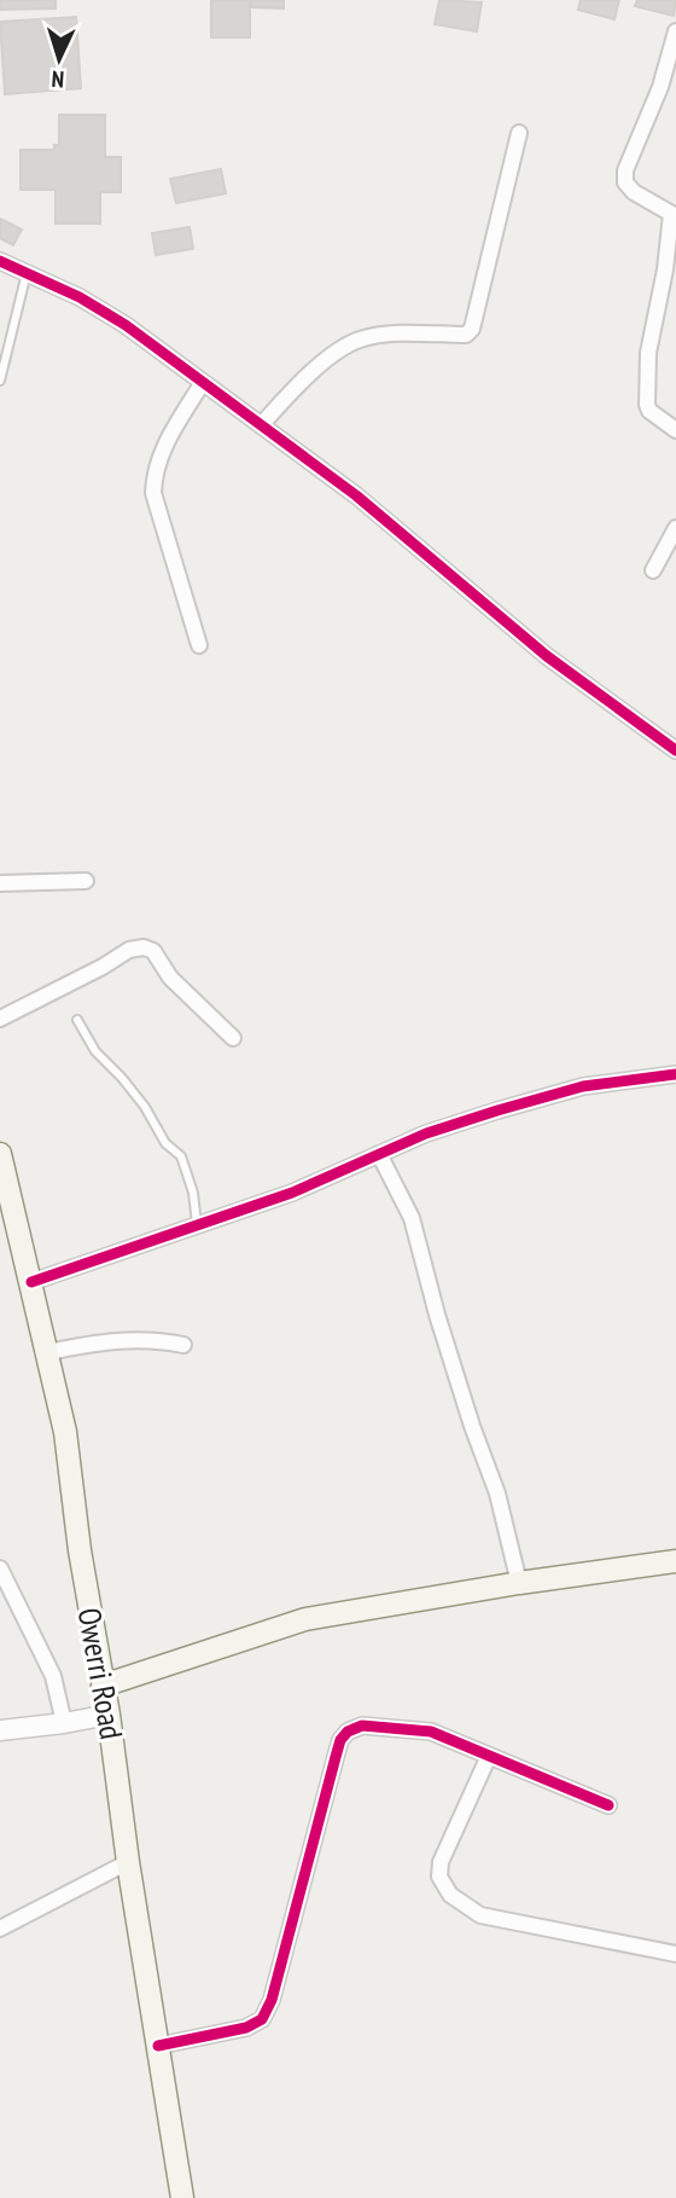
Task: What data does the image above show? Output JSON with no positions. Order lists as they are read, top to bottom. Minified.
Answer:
{"streets":{"main road":["Owerri Road"]},"north":"bottom"}
